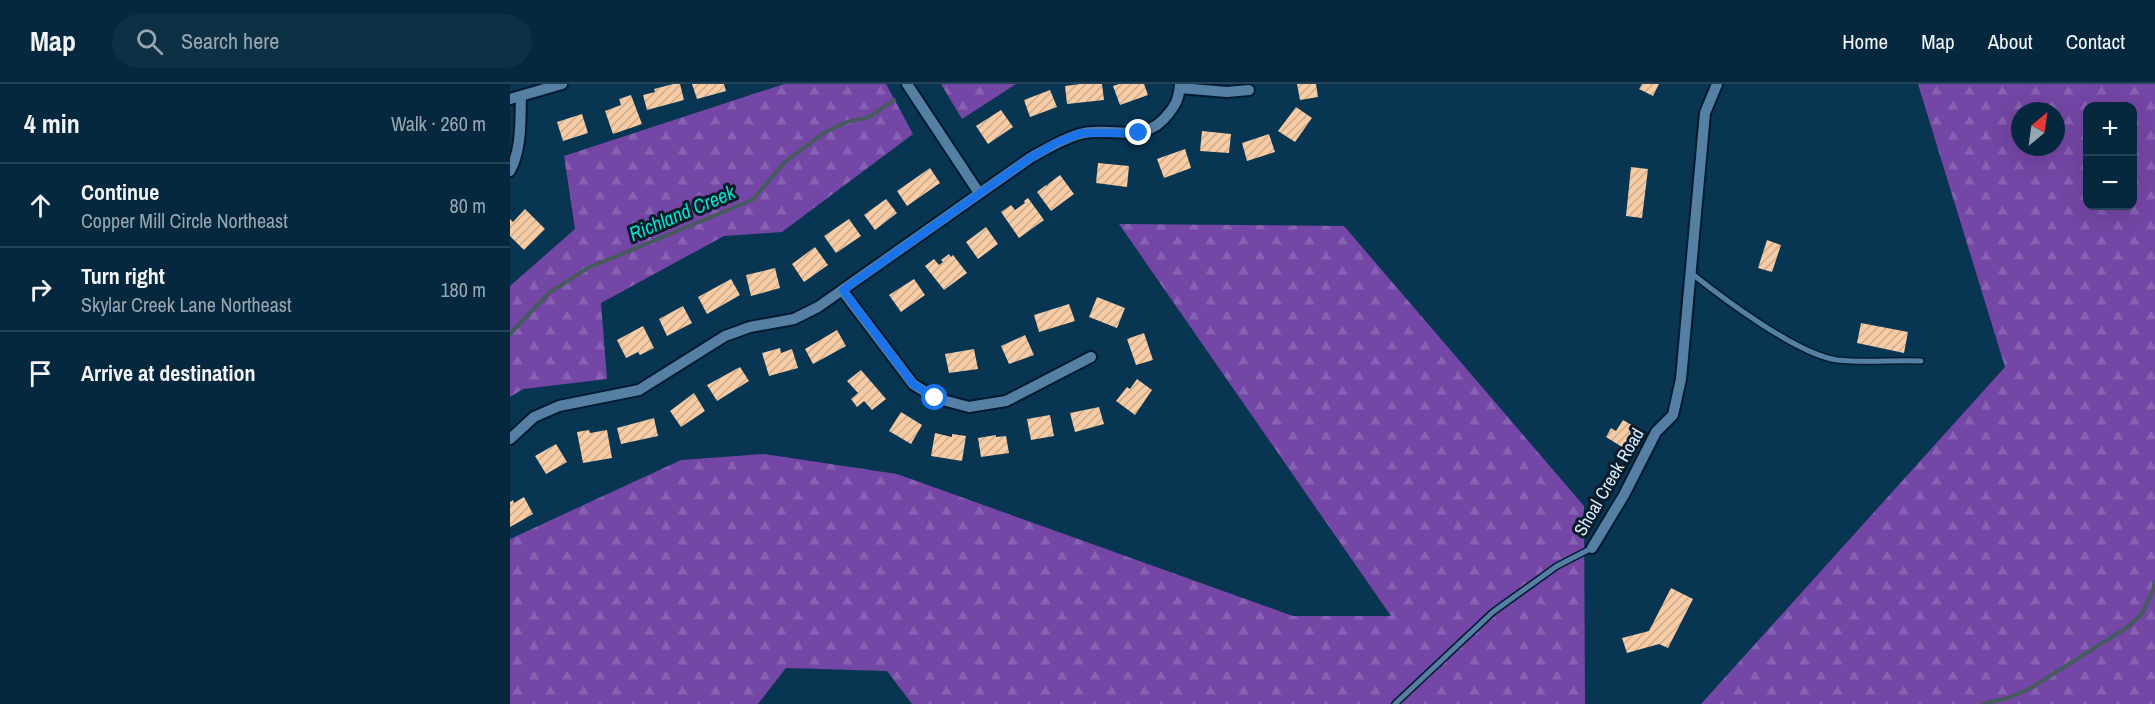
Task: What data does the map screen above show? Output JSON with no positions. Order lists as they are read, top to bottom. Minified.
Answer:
{"streets":{"street":["Shoal Creek Road"]},"water":["Richland Creek"],"north":"top right","page":{"header":"Map","search":"Search here","nav":["Home","Map","About","Contact"],"heading":["4 min","Walk · 260 m"],"map_buttons":["+","−"],"list":[["Continue","Copper Mill Circle Northeast","80 m"],["Turn right","Skylar Creek Lane Northeast","180 m"],"Arrive at destination"]}}
